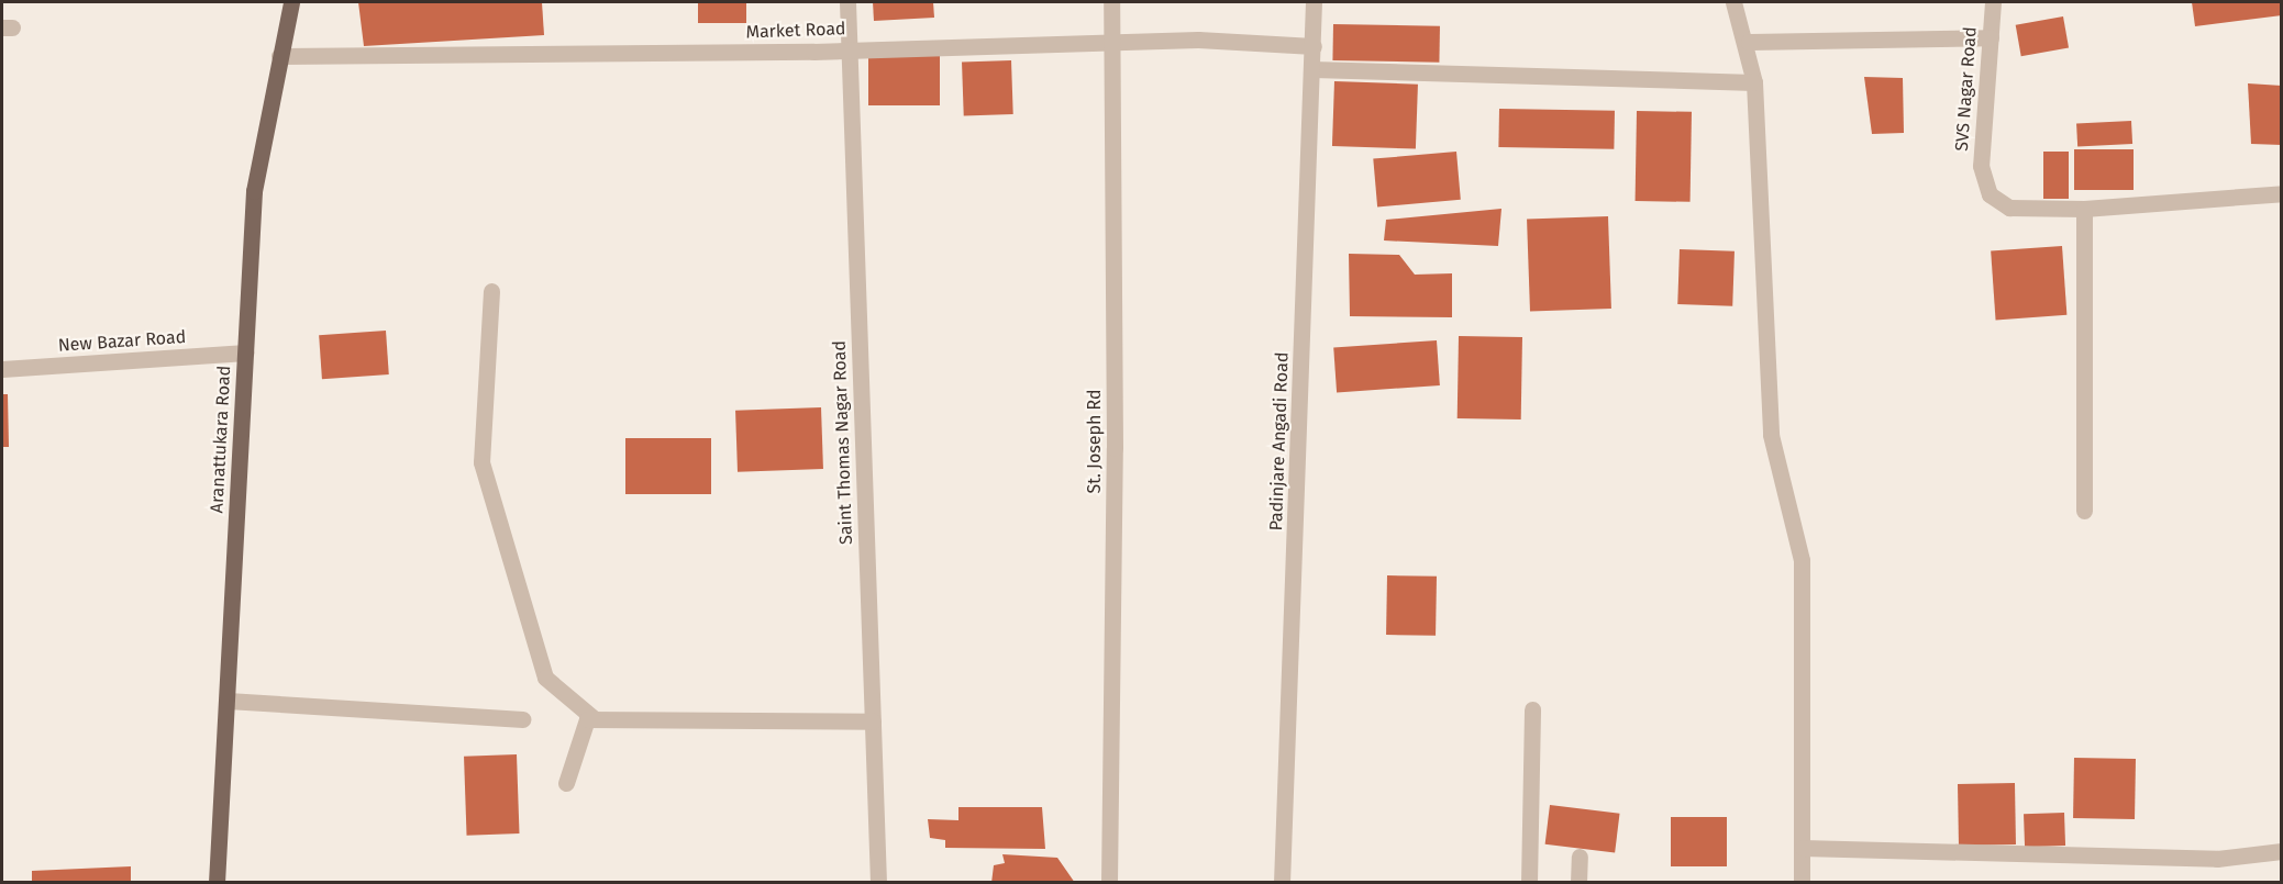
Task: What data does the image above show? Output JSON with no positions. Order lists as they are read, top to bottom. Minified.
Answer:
{"streets":{"main road":["Aranattukara Road"],"street":["Market Road","SVS Nagar Road","New Bazar Road","St. Joseph Rd","Padinjare Angadi Road","Saint Thomas Nagar Road"]},"crossings":[["Market Road","Aranattukara Road"],["Market Road","St. Joseph Rd"],["Market Road","Padinjare Angadi Road"],["Market Road","Saint Thomas Nagar Road"],["New Bazar Road","Aranattukara Road"]]}
